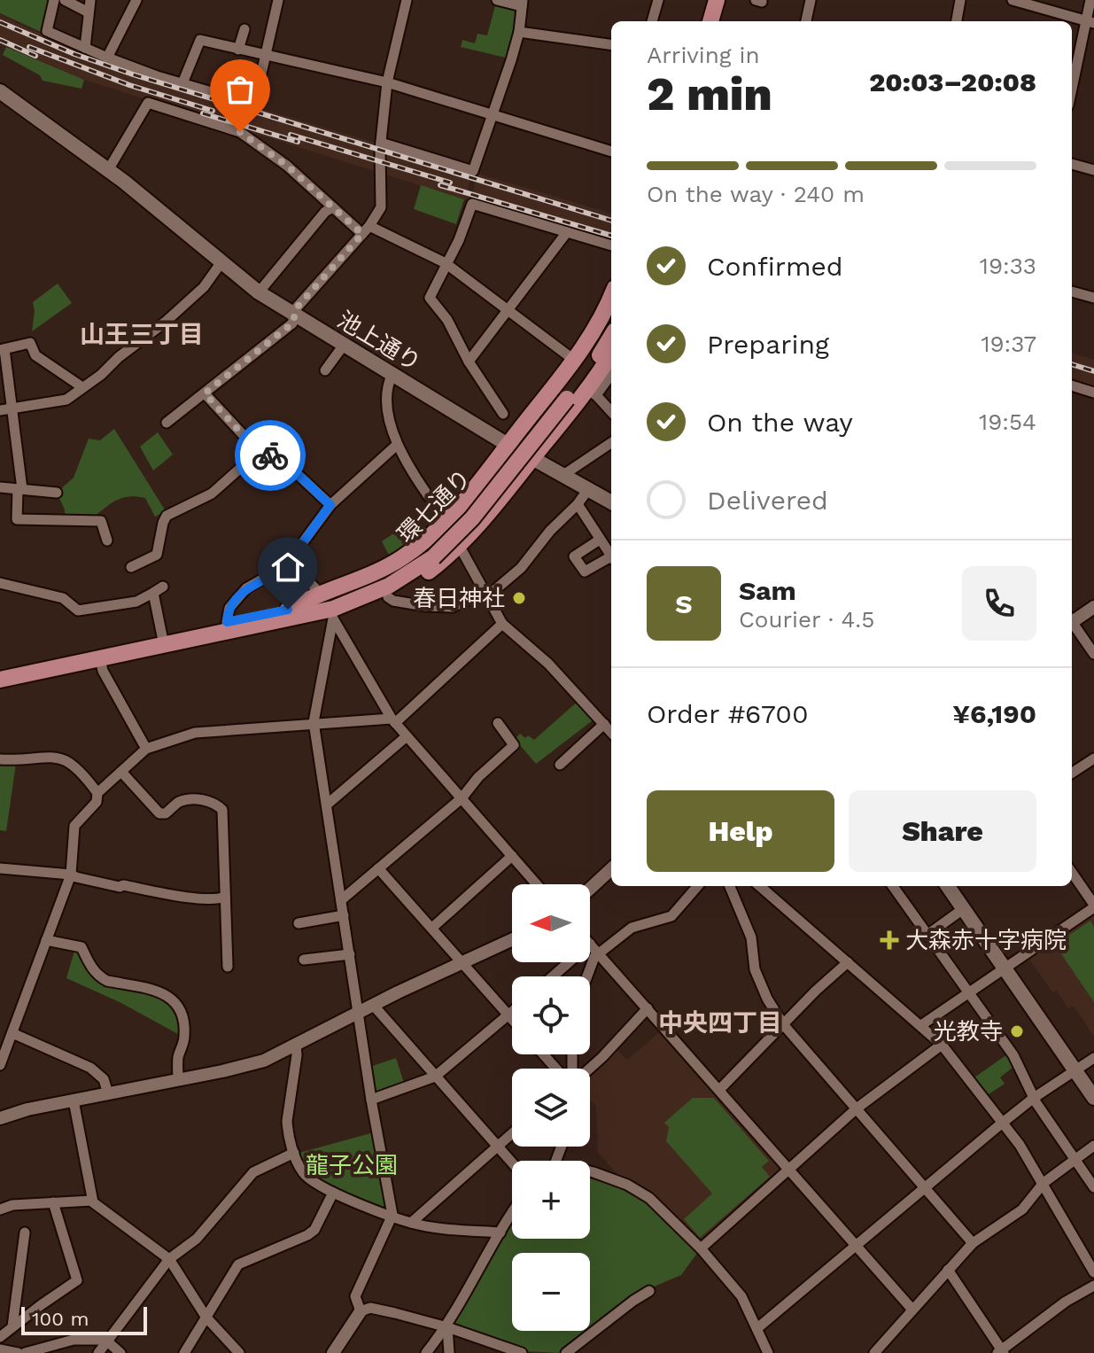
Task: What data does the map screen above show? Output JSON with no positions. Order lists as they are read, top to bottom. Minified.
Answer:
{"streets":{"main road":["池上通り","環七通り"]},"districts":["山王三丁目","中央四丁目"],"parks":["龍子公園"],"places":{"other":["春日神社","光教寺"],"health":["大森赤十字病院"]},"scale_bar":"100 m","north":"left","page":{"heading":["2 min","Arriving in","20:03–20:08"],"panel":["Sam","Courier · 4.5","Order #6700","¥6,190"],"bar":"On the way · 240 m","list":[["Confirmed","19:33"],["Preparing","19:37"],["On the way","19:54"],"Delivered"],"round":"S","buttons":["Help","Share"],"map_buttons":["+","−"],"scale":"100 m"}}
